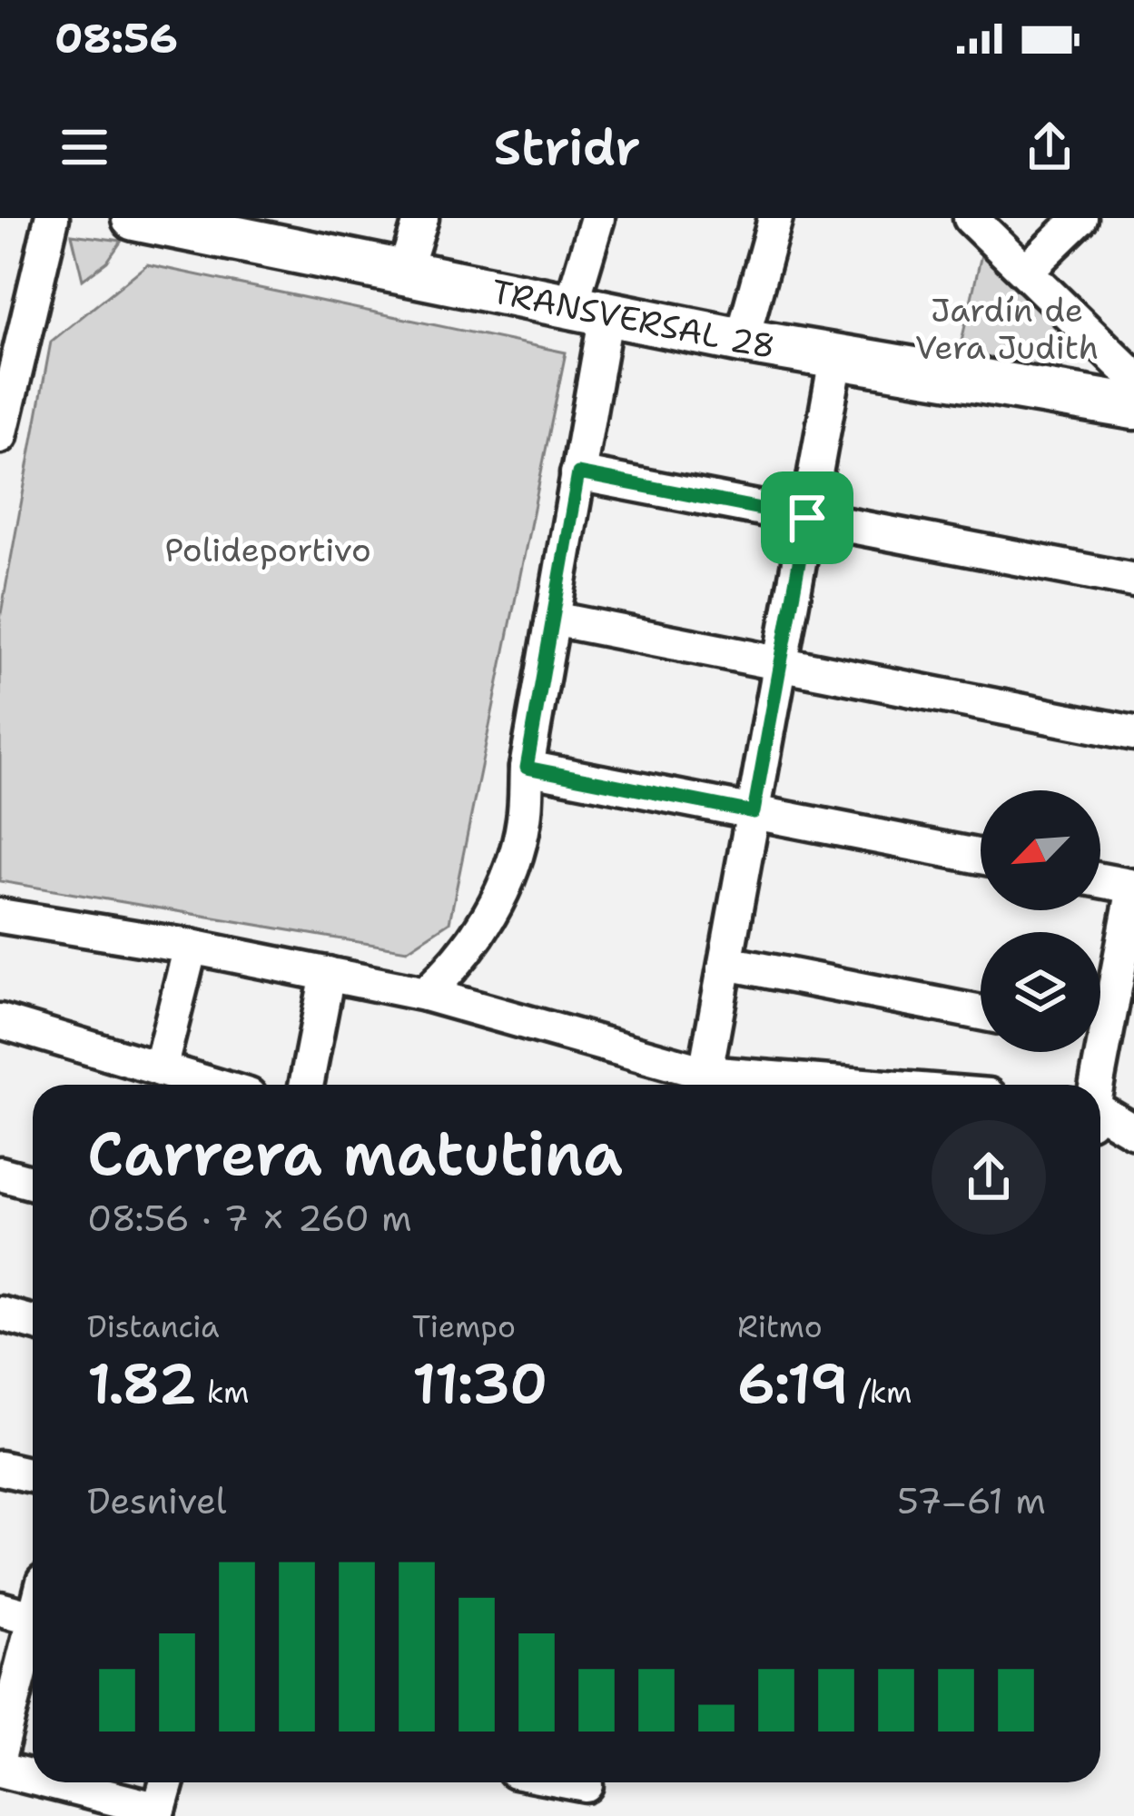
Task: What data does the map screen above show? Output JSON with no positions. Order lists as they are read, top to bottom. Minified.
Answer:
{"streets":{"main road":["TRANSVERSAL 28"]},"parks":["Jardín de Vera Judith","Polideportivo"],"north":"bottom left","page":{"status":"08:56","header":"Stridr","heading":["Carrera matutina","08:56 · 7 × 260 m"],"stats":[["Distancia","1.82 km"],["Tiempo","11:30"],["Ritmo","6:19 /km"]],"chart":["Desnivel","57–61 m"]}}
